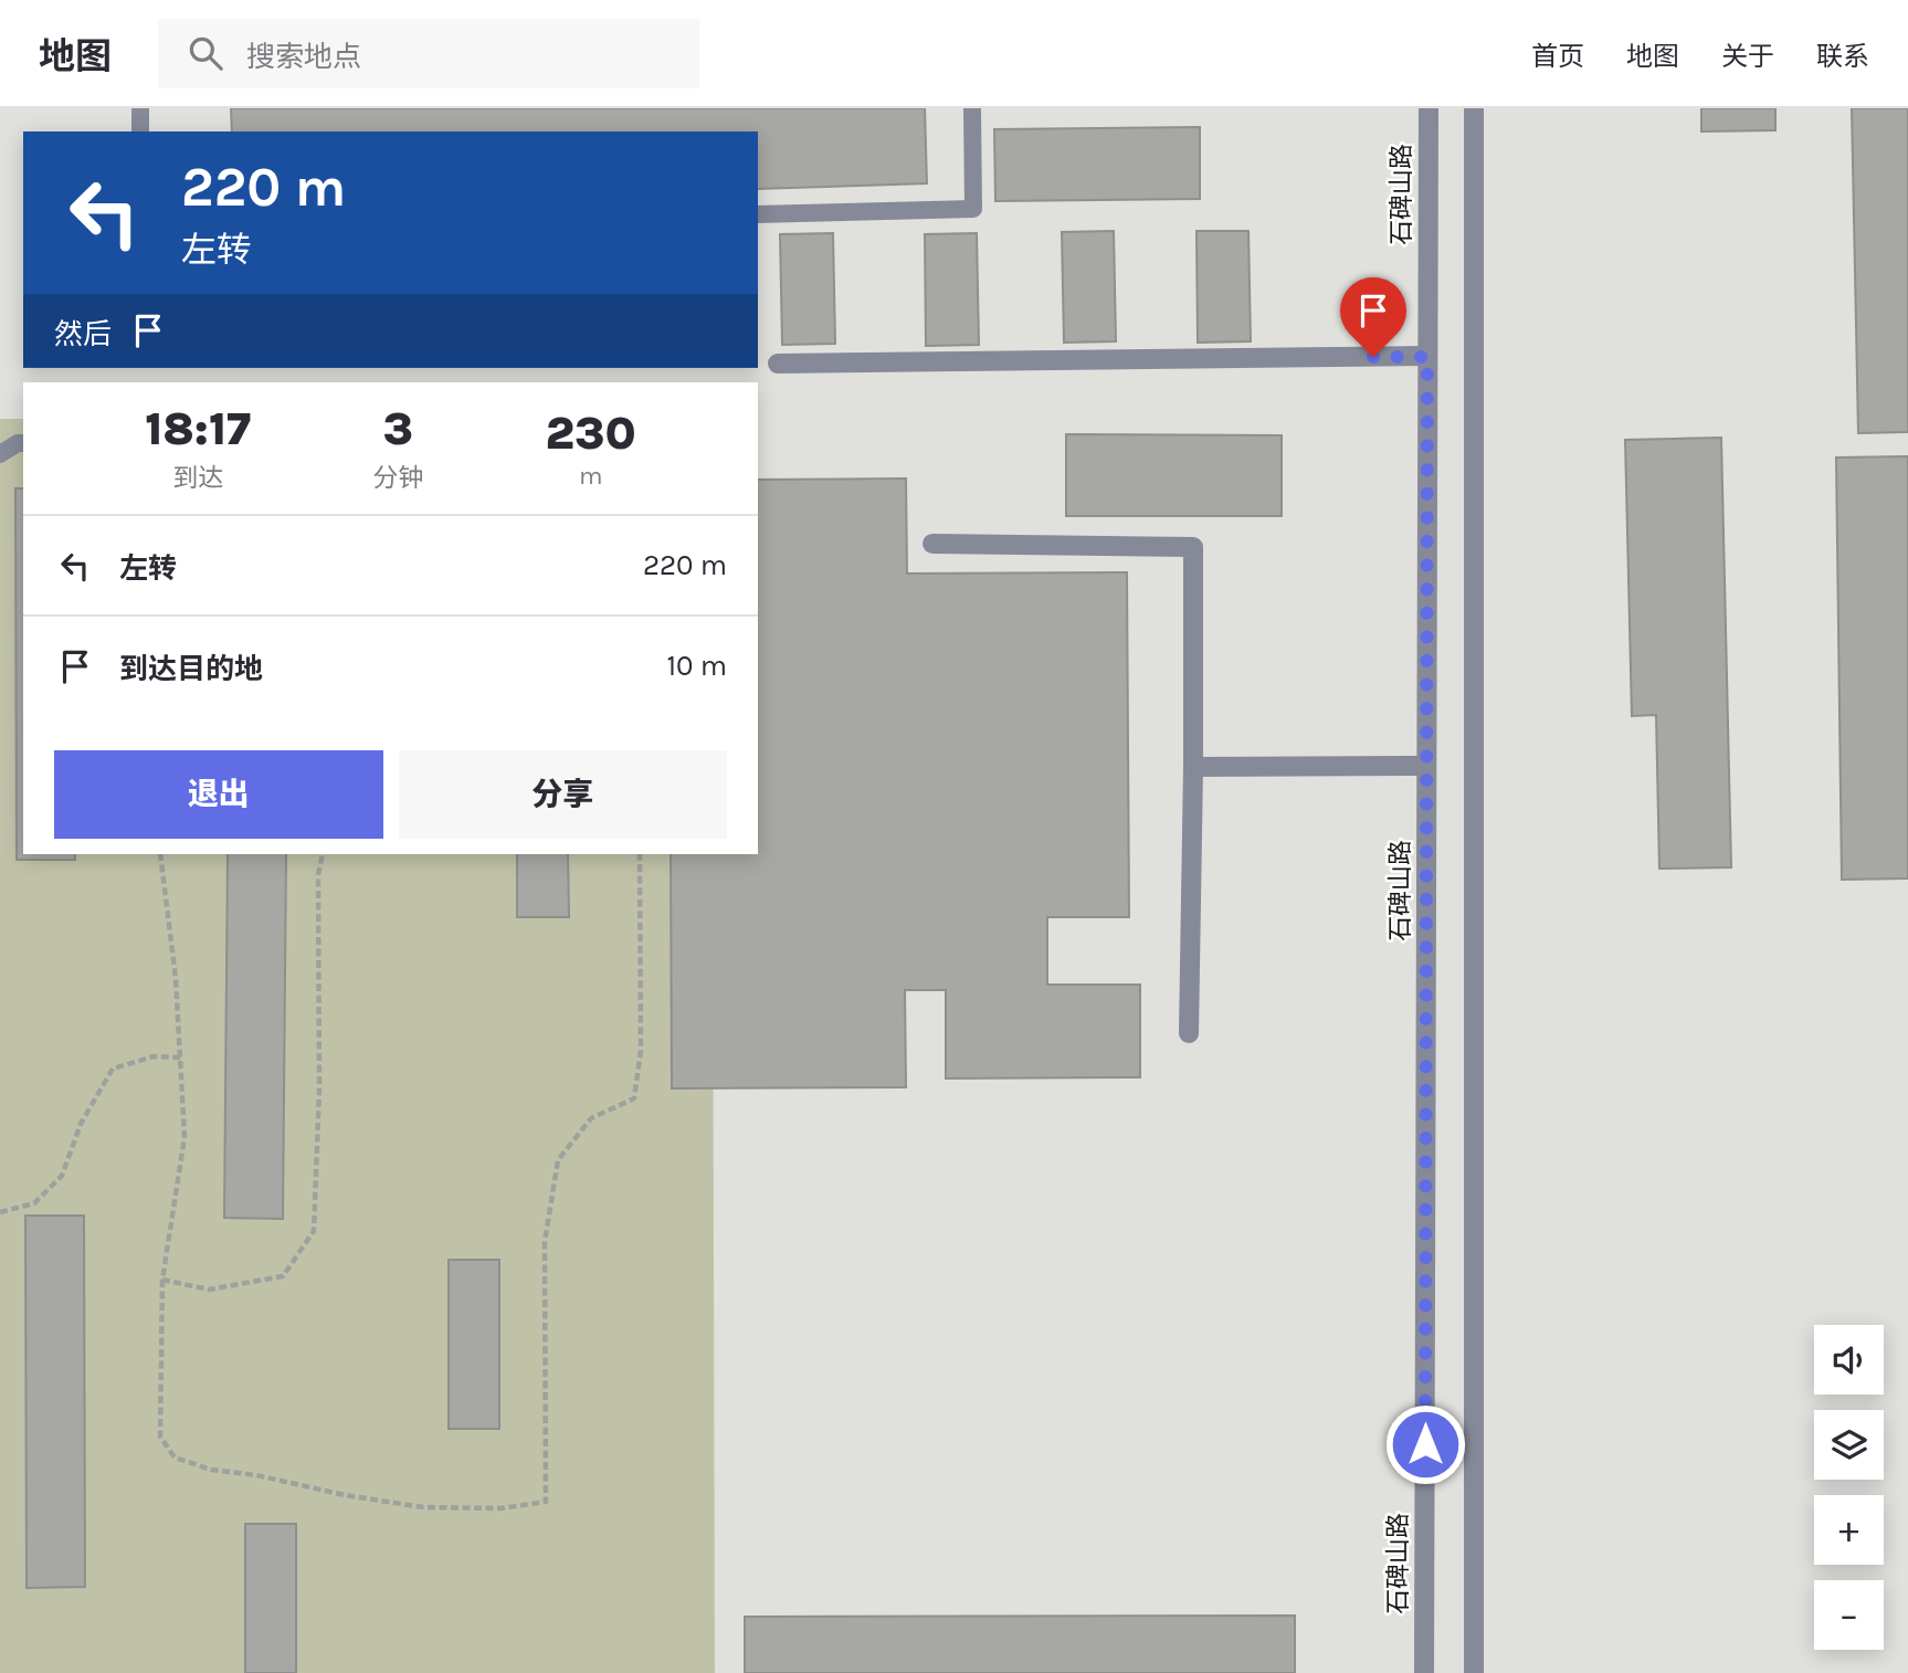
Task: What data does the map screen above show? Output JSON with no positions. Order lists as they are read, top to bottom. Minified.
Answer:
{"streets":{"street":["石碑山路"]},"page":{"header":"地图","search":"搜索地点","nav":["首页","地图","关于","联系"],"turn":["220 m","左转"],"then":"然后","eta":["18:17","到达","3","分钟","230","m"],"list":[{"name":"左转","value":"220 m"},{"name":"到达目的地","value":"10 m"}],"buttons":["退出","分享"],"map_buttons":["+","−"]}}
